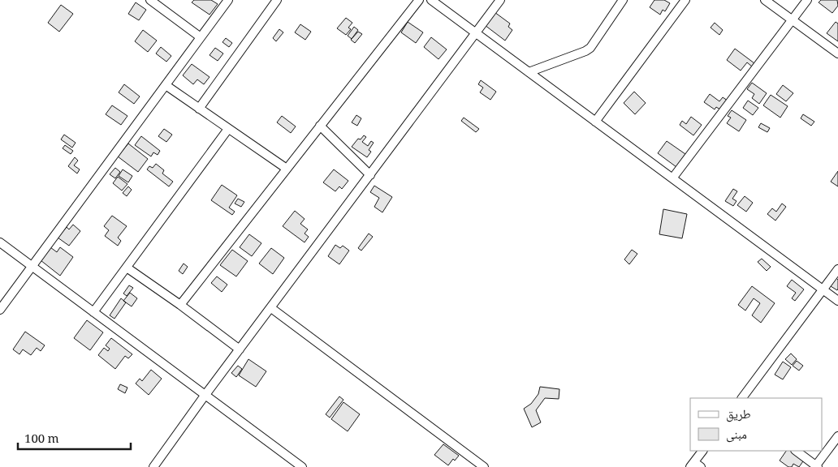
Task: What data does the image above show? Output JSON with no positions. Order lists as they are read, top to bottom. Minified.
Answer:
{"legend":["طريق","مبنى"],"scale_bar":"100 m"}
